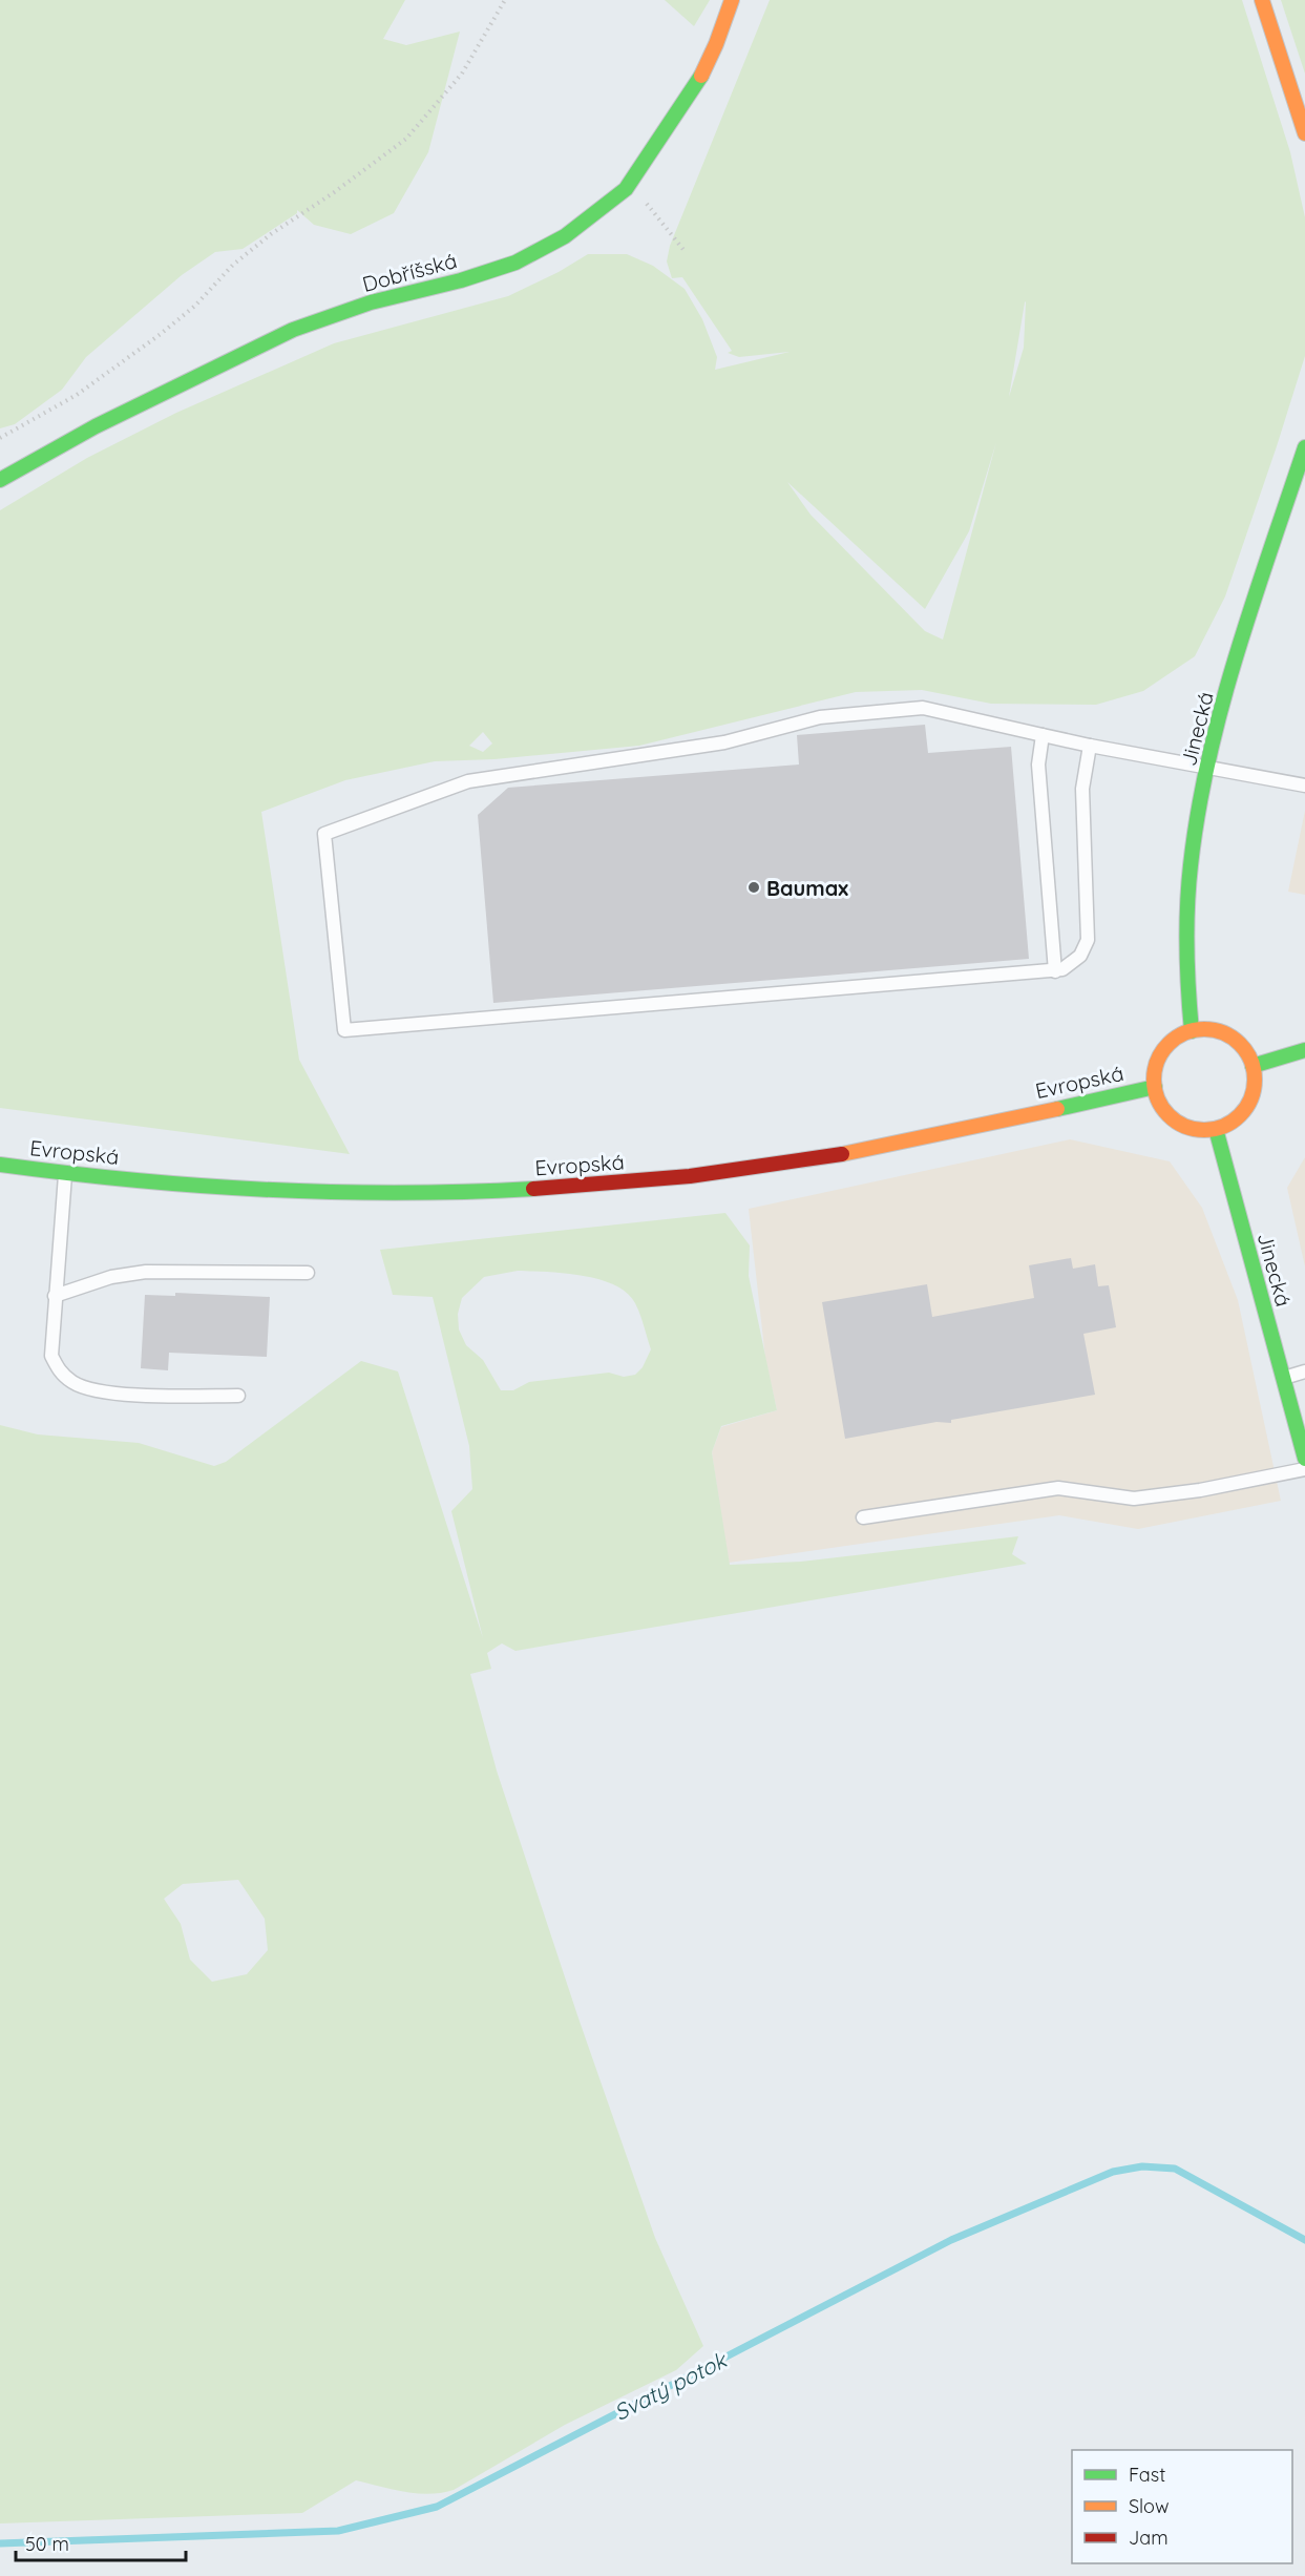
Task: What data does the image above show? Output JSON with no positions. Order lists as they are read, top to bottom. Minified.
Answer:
{"streets":{"main road":["Dobříšská","Jinecká","Evropská"]},"crossings":[["Jinecká","Evropská"]],"water":["Svatý potok"],"places":["Baumax"],"legend":["Fast","Slow","Jam"],"scale_bar":"50 m"}
